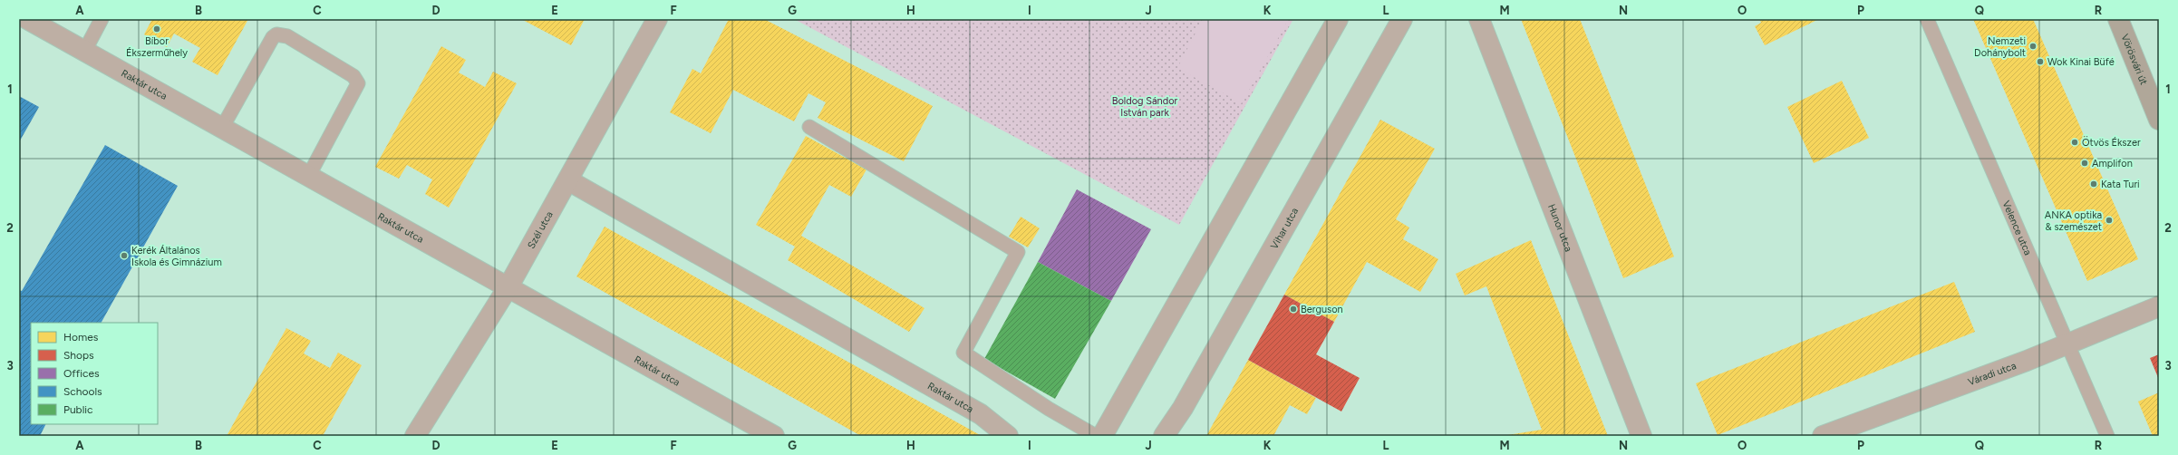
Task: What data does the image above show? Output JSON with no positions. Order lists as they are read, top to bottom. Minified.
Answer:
{"streets":{"main road":["Vörösvári út"],"street":["Raktár utca","Hunor utca","Vihar utca","Szél utca","Váradi utca"],"lane":["Velence utca"]},"crossings":[["Raktár utca","Szél utca"],["Velence utca","Váradi utca"]],"parks":["Boldog Sándor István park"],"places":["Bíbor Ékszerműhely","Nemzeti Dohánybolt","Wok Kinai Büfé","Ötvös Ékszer","Amplifon","Kata Turi","ANKA optika & szemészet","Kerék Általános Iskola és Gimnázium","Berguson"],"legend":["Homes","Shops","Offices","Schools","Public"],"grid":{"columns":["A","B","C","D","E","F","G","H","I","J","K","L","M","N","O","P","Q","R"],"rows":["1","2","3"]}}
